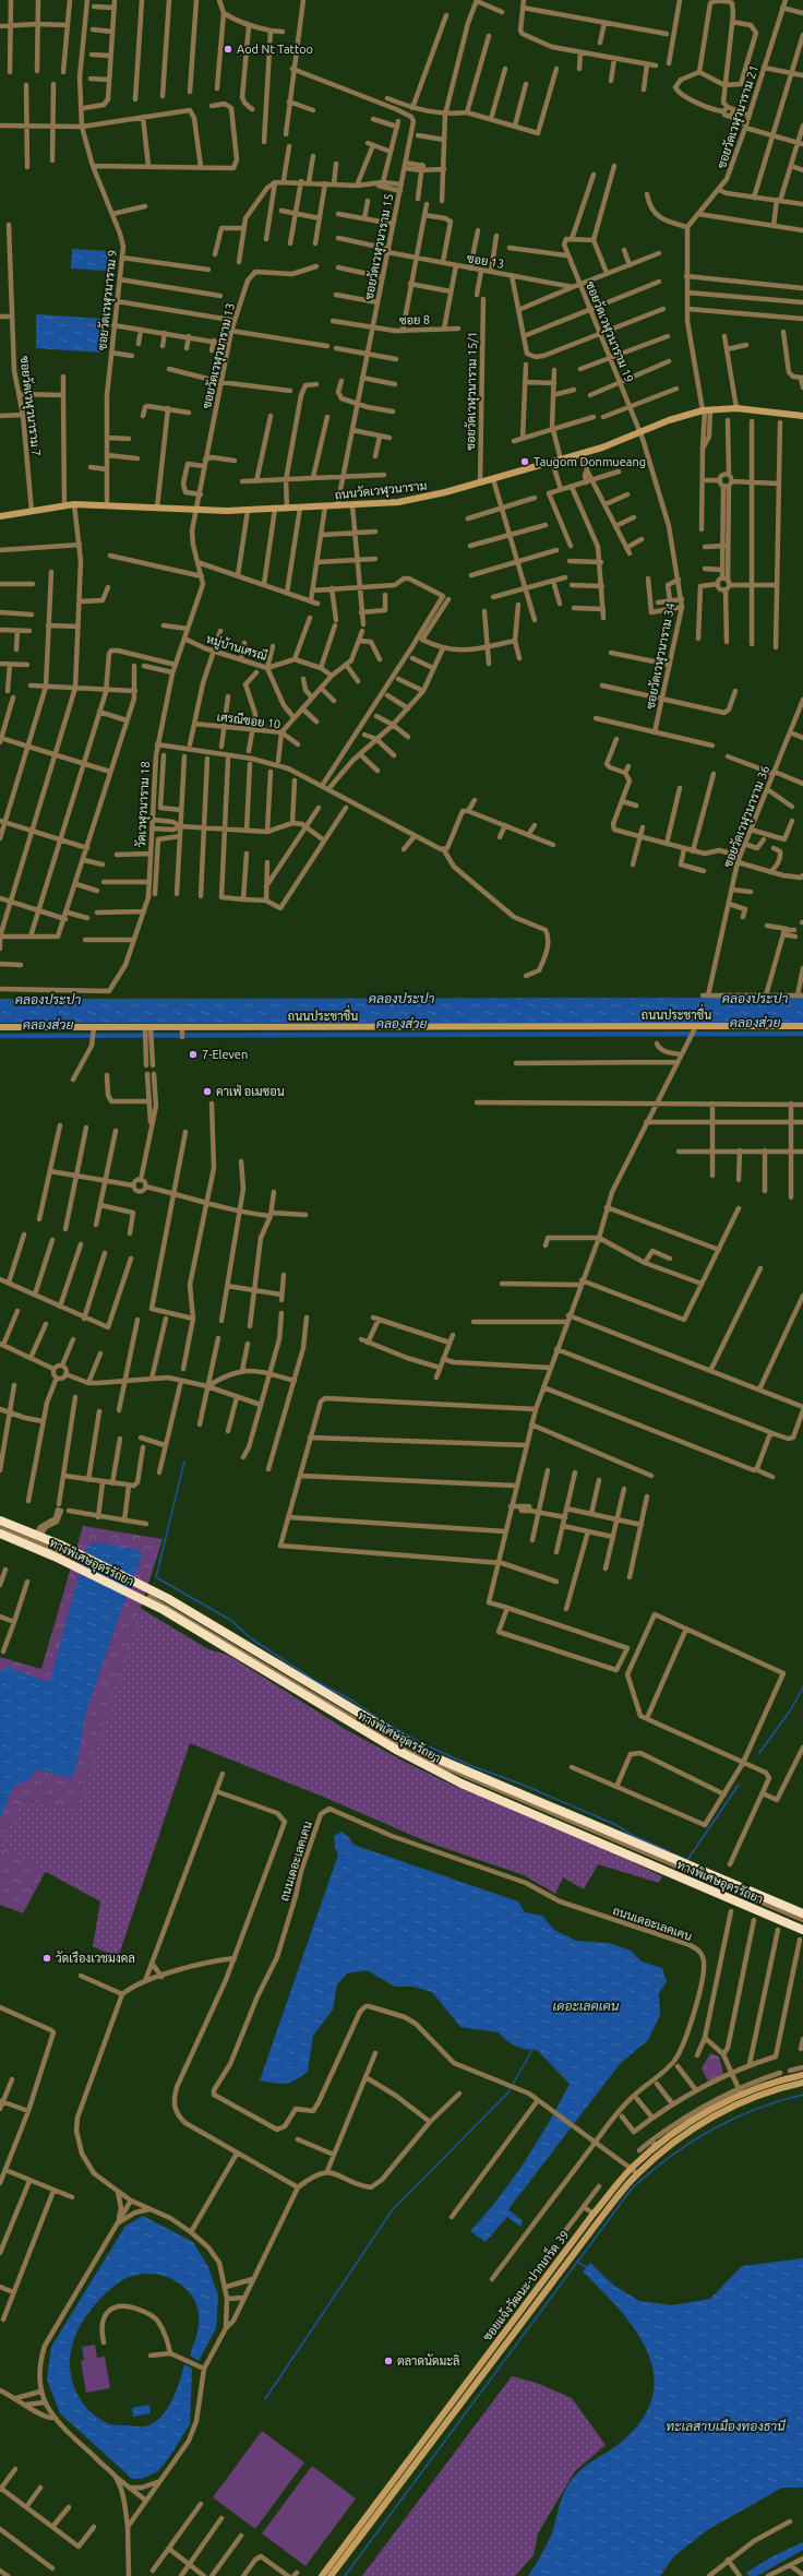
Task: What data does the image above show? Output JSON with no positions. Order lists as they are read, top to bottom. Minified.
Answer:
{"streets":{"highway":["ทางพิเศษอุดรรัถยา"],"street":["ซอยวัดเวฬุวนาราม 21","ซอยวัดเวฬุวนาราม 15","ซอย 13","ซอยวัดเวฬุวนาราม 9","ซอย 8","ซอยวัดเวฬุวนาราม 19","ซอยวัดเวฬุวนาราม 13","ซอยวัดเวฬุวนาราม 15/1","ซอยวัดเวฬุวนาราม 7","ถนนวัดเวฬุวนาราม","หมู่บ้านเศรณี","ซอยวัดเวฬุวนาราม 34","เศรณีซอย 10","วัดเวฬุวนาราม 18","ซอยวัดเวฬุวนาราม 36","ถนนประชาชื่น","ถนนเดอะเลคเคน","ซอยแจ้งวัฒนะ-ปากเกร็ด 39"]},"crossings":[["ซอยวัดเวฬุวนาราม 15","ซอย 13"],["ซอยวัดเวฬุวนาราม 15","ซอย 8"],["ซอยวัดเวฬุวนาราม 15","ถนนวัดเวฬุวนาราม"],["ซอยวัดเวฬุวนาราม 9","ถนนวัดเวฬุวนาราม"],["ซอยวัดเวฬุวนาราม 19","ถนนวัดเวฬุวนาราม"],["ซอยวัดเวฬุวนาราม 19","ซอยวัดเวฬุวนาราม 34"],["ซอยวัดเวฬุวนาราม 13","ถนนวัดเวฬุวนาราม"],["ซอยวัดเวฬุวนาราม 13","วัดเวฬุวนาราม 18"],["ซอยวัดเวฬุวนาราม 15/1","ถนนวัดเวฬุวนาราม"],["ซอยวัดเวฬุวนาราม 7","ถนนวัดเวฬุวนาราม"],["ถนนวัดเวฬุวนาราม","ซอยวัดเวฬุวนาราม 34"],["ถนนวัดเวฬุวนาราม","วัดเวฬุวนาราม 18"],["หมู่บ้านเศรณี","วัดเวฬุวนาราม 18"],["ถนนเดอะเลคเคน","ซอยแจ้งวัฒนะ-ปากเกร็ด 39"]],"water":["คลองประปา","คลองส่วย","เดอะเลคเคน","ทะเลสาบเมืองทองธานี"],"places":["Aod Nt Tattoo","Taugom Donmueang","7-Eleven","คาเฟ่ อเมซอน","วัดเรืองเวชมงคล","ตลาดนัดมะลิ"]}
